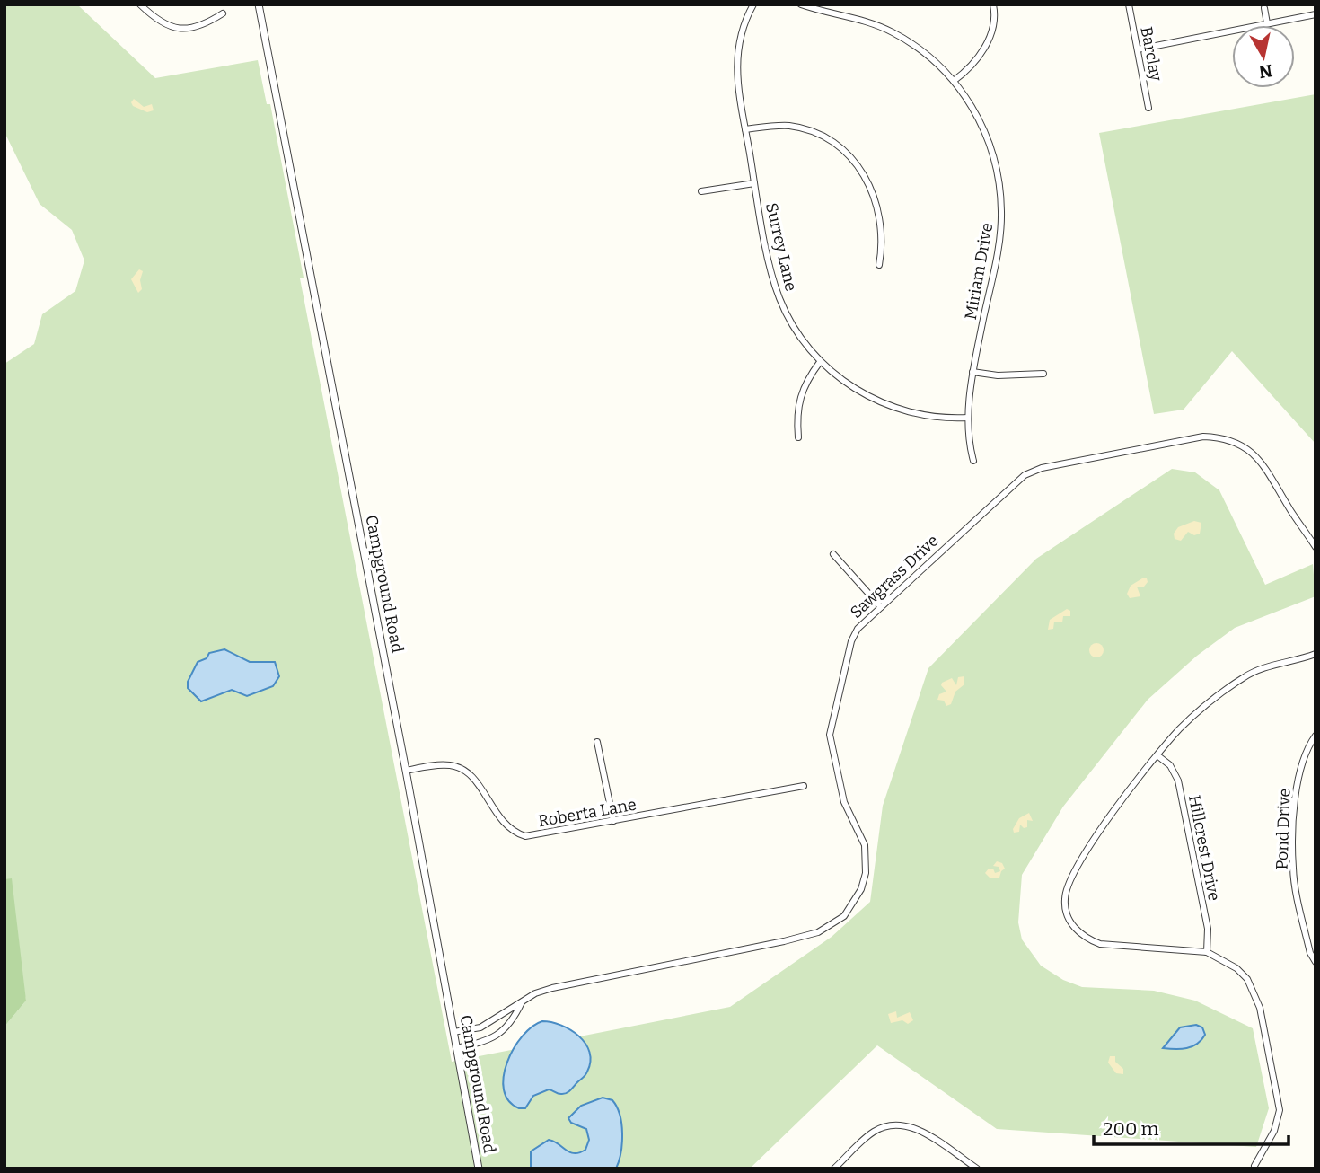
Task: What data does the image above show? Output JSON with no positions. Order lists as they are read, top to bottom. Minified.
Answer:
{"streets":{"street":["Barclay","Surrey Lane","Miriam Drive","Sawgrass Drive","Campground Road","Roberta Lane","Pond Drive","Hillcrest Drive"]},"crossings":[["Surrey Lane","Miriam Drive"],["Sawgrass Drive","Campground Road"],["Campground Road","Roberta Lane"]],"scale_bar":"200 m","north":"bottom"}
